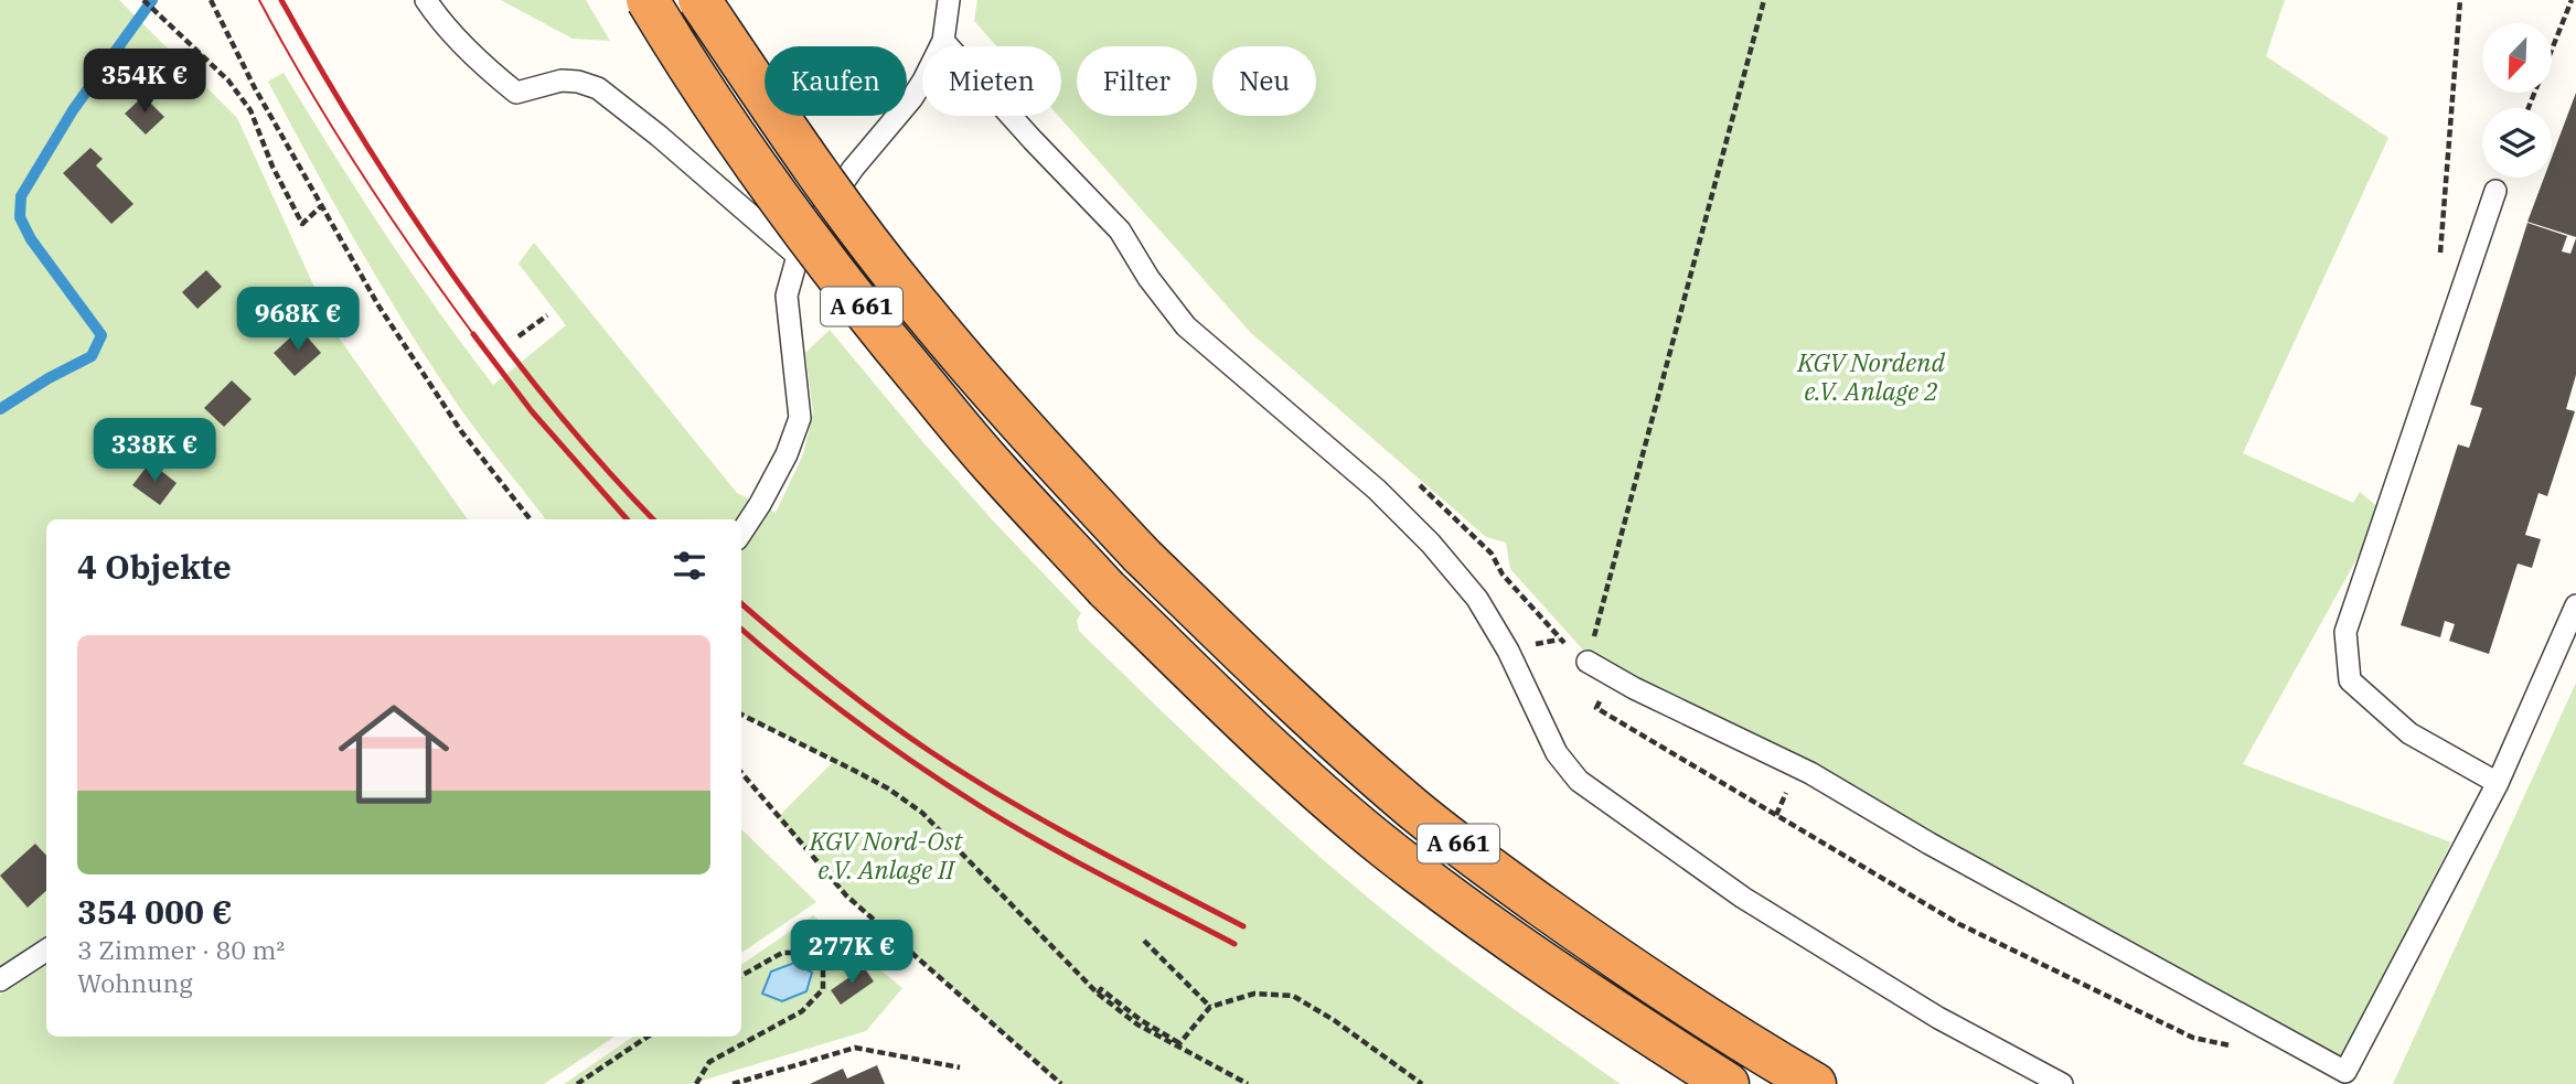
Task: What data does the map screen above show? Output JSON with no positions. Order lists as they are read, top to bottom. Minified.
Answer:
{"streets":{"highway":["A 661"]},"parks":["KGV Nordend e.V. Anlage 2","KGV Nord-Ost e.V. Anlage II"],"north":"bottom left","page":{"chip":["Kaufen","Mieten","Filter","Neu"],"price":["354K €","968K €","338K €","277K €"],"heading":"4 Objekte","list":[{"name":"354 000 €","note":"3 Zimmer · 80 m² · Wohnung"}]}}
